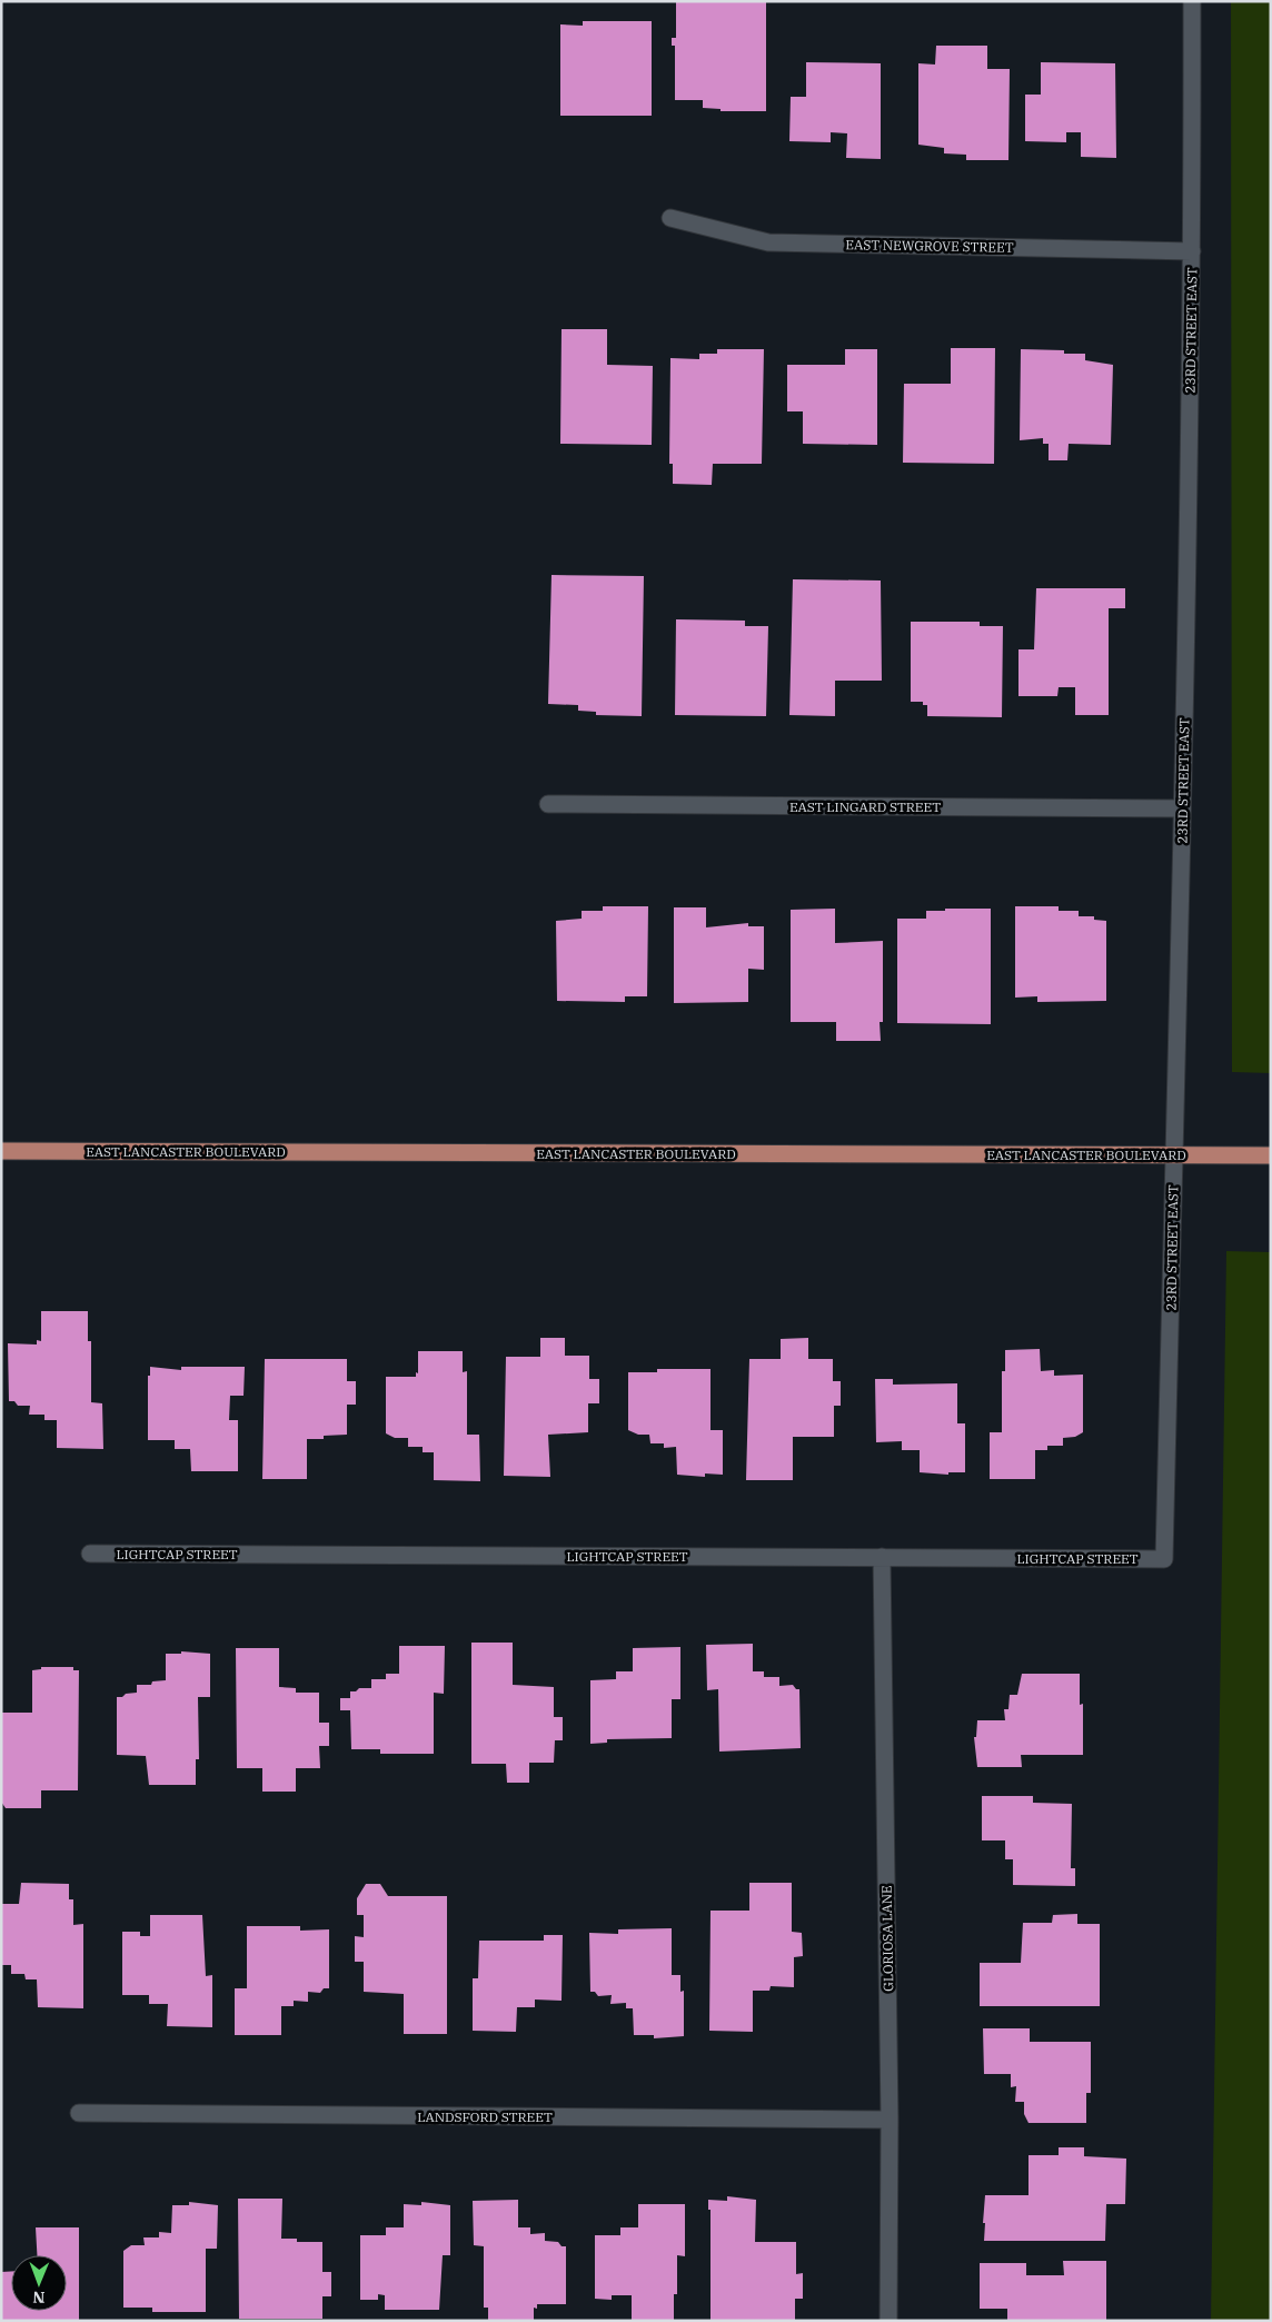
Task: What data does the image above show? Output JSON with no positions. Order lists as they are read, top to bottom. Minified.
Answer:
{"streets":{"main road":["EAST LANCASTER BOULEVARD"],"street":["EAST NEWGROVE STREET","23RD STREET EAST","EAST LINGARD STREET","LIGHTCAP STREET","GLORIOSA LANE","LANDSFORD STREET"]},"crossings":[["EAST NEWGROVE STREET","23RD STREET EAST"],["23RD STREET EAST","EAST LINGARD STREET"],["23RD STREET EAST","EAST LANCASTER BOULEVARD"],["23RD STREET EAST","LIGHTCAP STREET"],["LIGHTCAP STREET","GLORIOSA LANE"],["GLORIOSA LANE","LANDSFORD STREET"]],"north":"bottom"}
